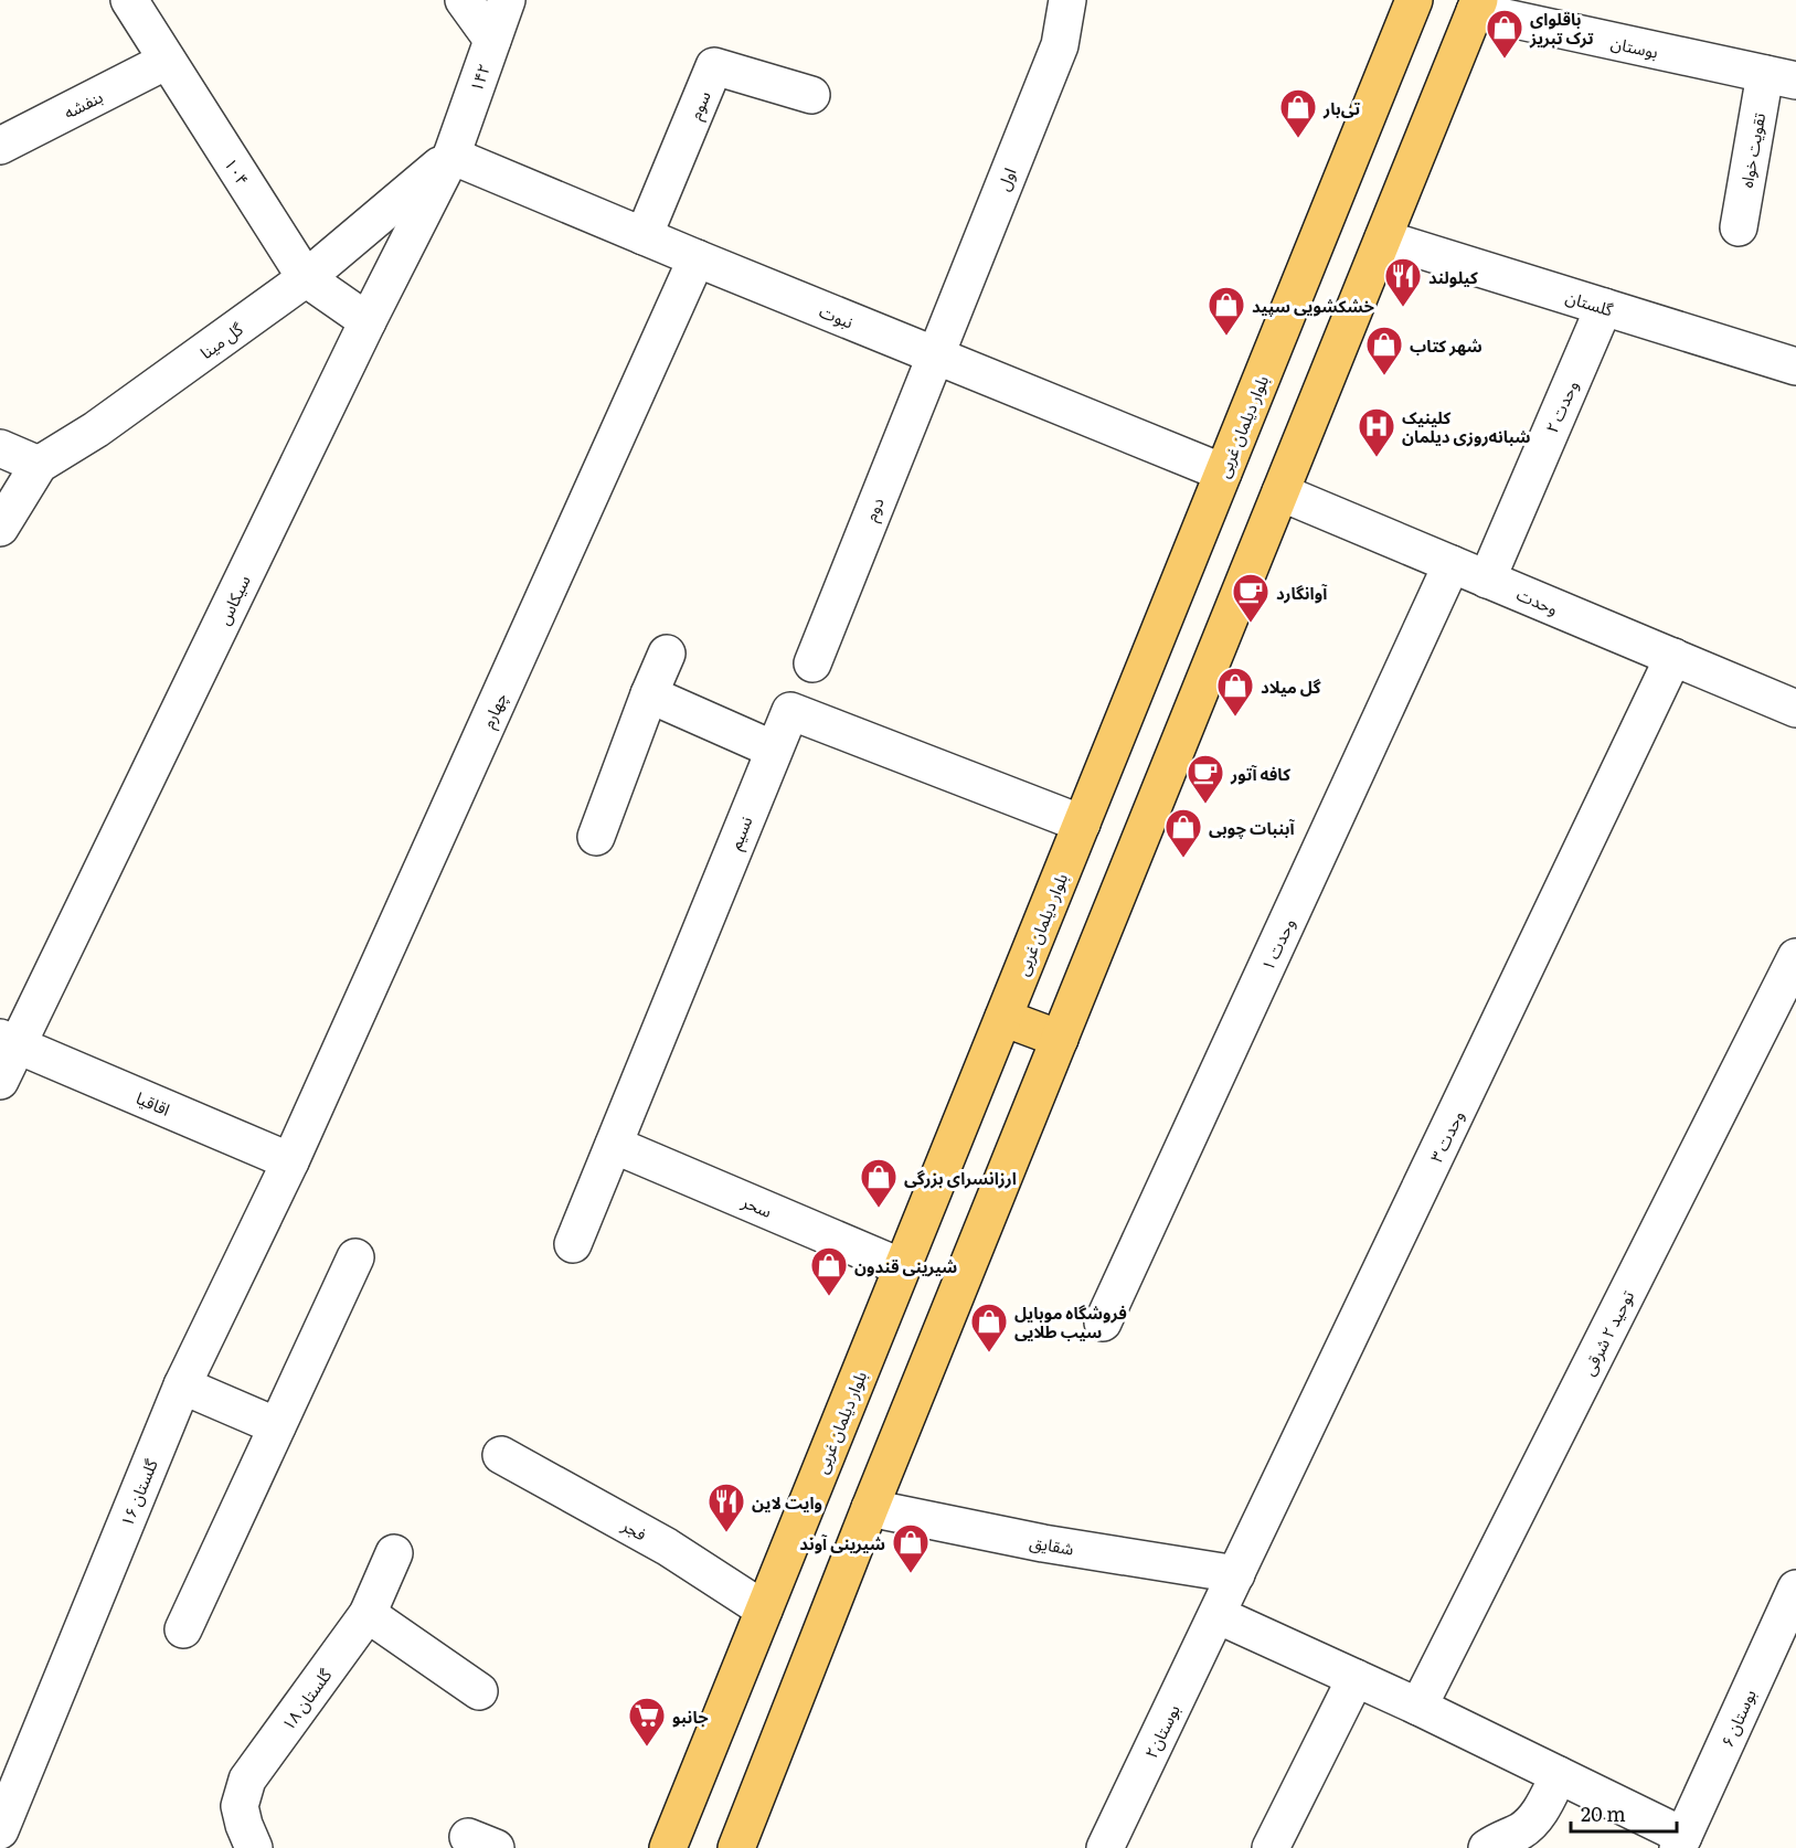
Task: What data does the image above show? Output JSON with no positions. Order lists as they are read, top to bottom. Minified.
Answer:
{"streets":{"main road":["بلوار دیلمان غربی"],"street":["بوستان","۱۴۲","بنفشه","سوم","تقویت خواه","۱۰۴","اول","گلستان","نبوت","گل مینا","وحدت ۲","دوم","سیکاس","وحدت","چهارم","نسیم","وحدت ۱","اقاقیا","وحدت ۳","سحر","توحید ۲ شرقی","گلستان ۱۶","فجر","شقایق","گلستان ۱۸","بوستان ۶","بوستان۲"]},"crossings":[["بوستان","تقویت خواه"],["۱۴۲","نبوت"],["۱۴۲","گل مینا"],["۱۴۲","سیکاس"],["بنفشه","۱۰۴"],["سوم","نبوت"],["۱۰۴","گل مینا"],["۱۰۴","سیکاس"],["اول","نبوت"],["اول","دوم"],["گلستان","وحدت ۲"],["نبوت","گل مینا"],["نبوت","بلوار دیلمان غربی"],["نبوت","دوم"],["نبوت","سیکاس"],["نبوت","چهارم"],["گل مینا","سیکاس"],["وحدت ۲","وحدت"],["بلوار دیلمان غربی","نسیم"],["بلوار دیلمان غربی","سحر"],["بلوار دیلمان غربی","فجر"],["سیکاس","اقاقیا"],["وحدت","وحدت ۱"],["وحدت","وحدت ۳"],["چهارم","اقاقیا"],["چهارم","گلستان ۱۶"],["نسیم","سحر"],["اقاقیا","گلستان ۱۶"],["وحدت ۳","شقایق"],["وحدت ۳","بوستان۲"]],"places":{"shop":["باقلوای ترک تبریز","تی‌بار","خشکشویی سپید","شهر کتاب","گل میلاد","آبنبات چوبی","ارزانسرای بزرگی","شیرینی قندون","فروشگاه موبایل سیب طلایی","شیرینی آوند"],"restaurant":["کیلولند","وایت لاین"],"hospital":["کلینیک شبانه‌روزی دیلمان"],"cafe":["آوانگارد","کافه آتور"],"supermarket":["جانبو"]},"scale_bar":"20 m"}
